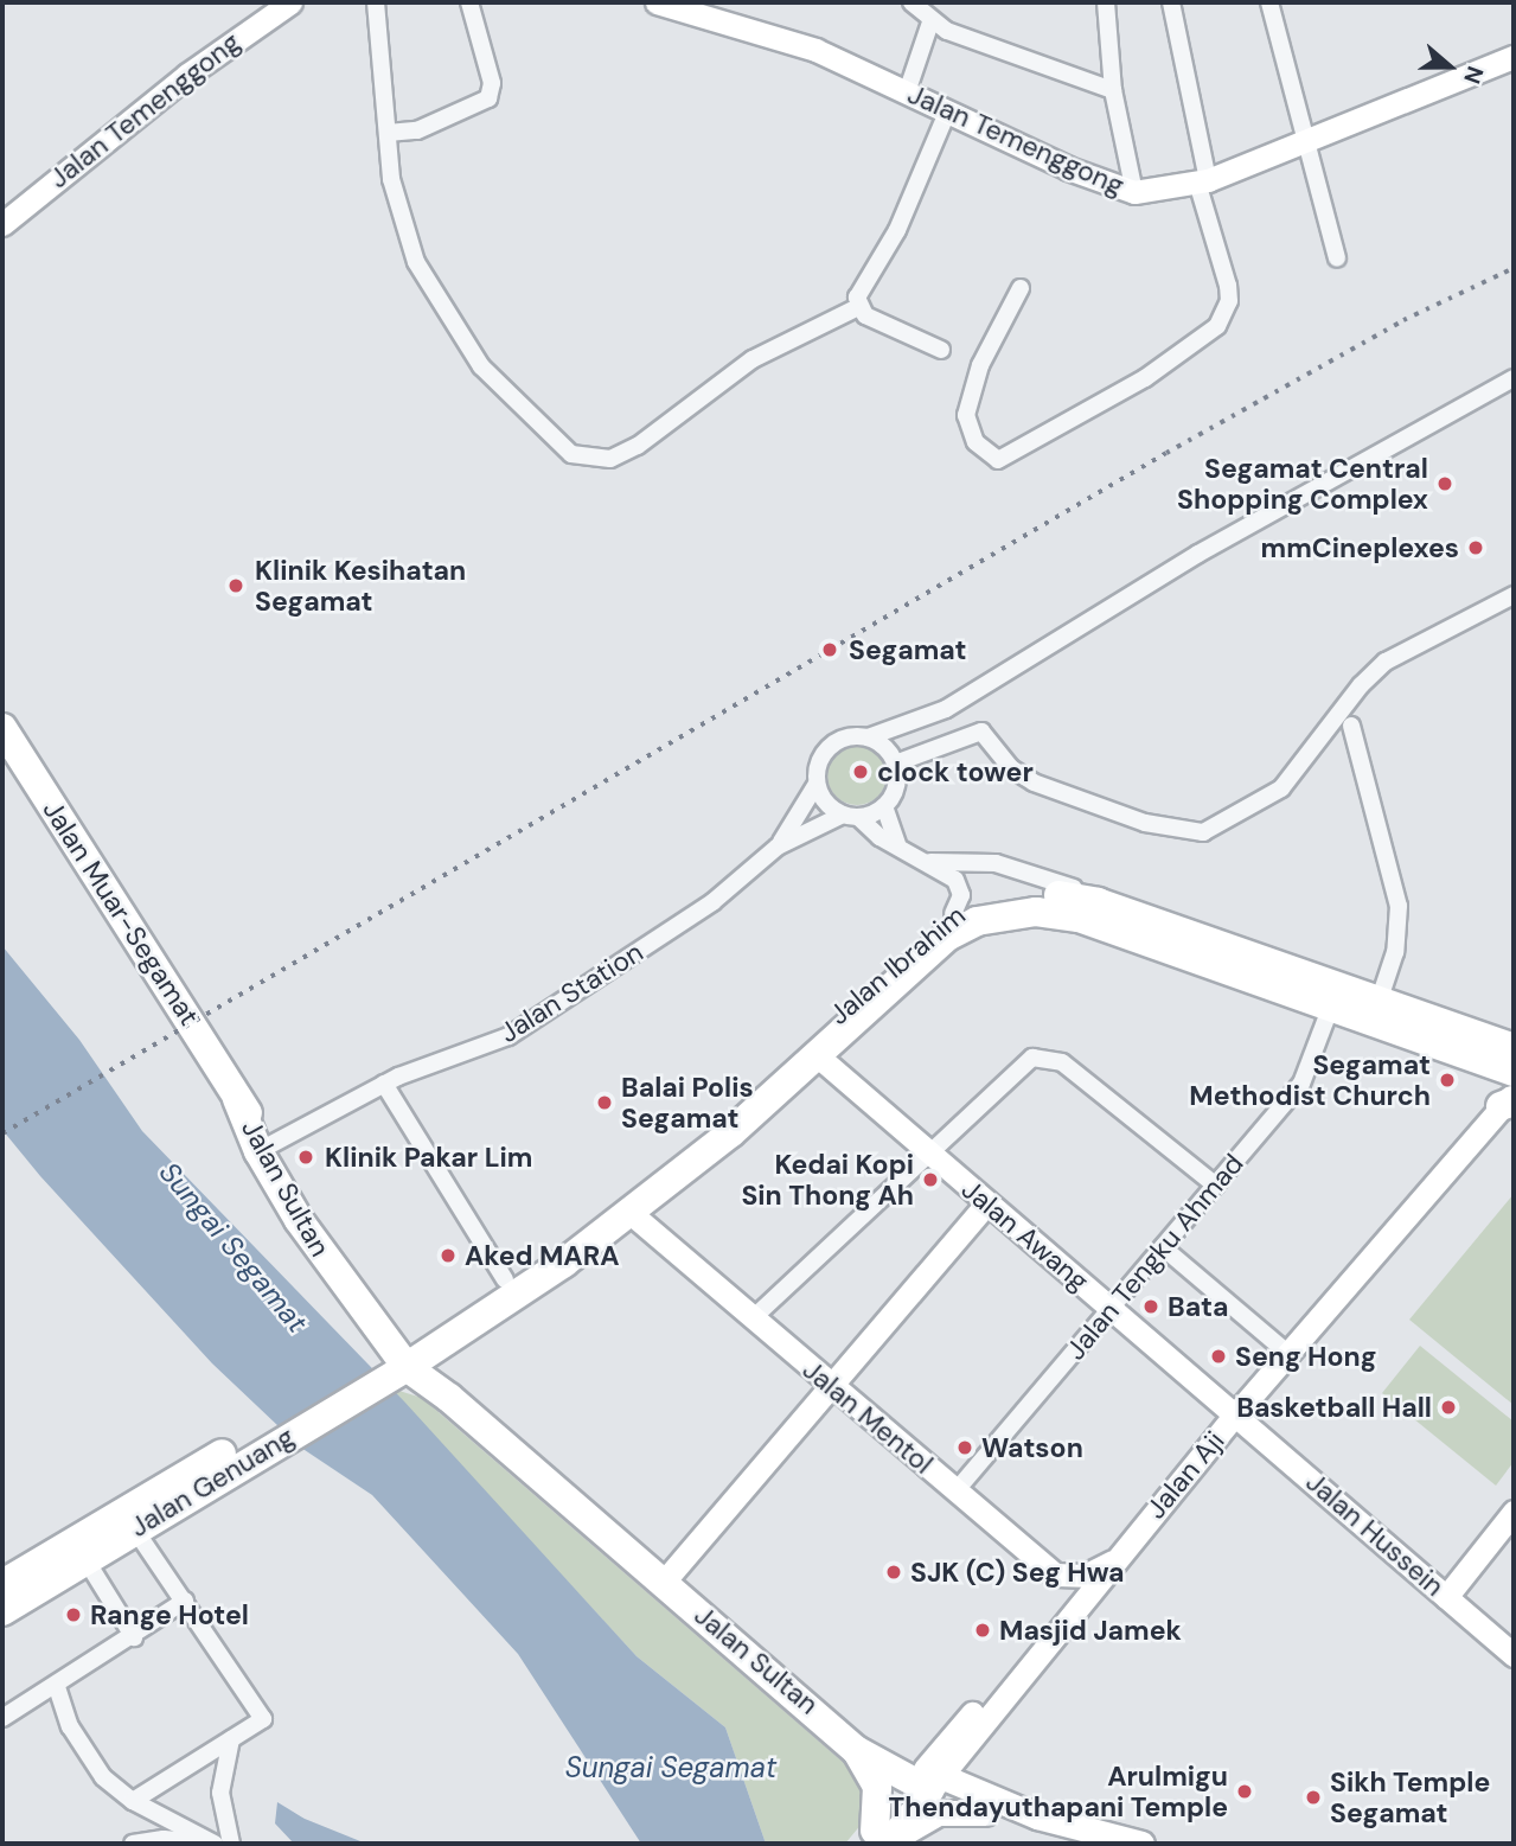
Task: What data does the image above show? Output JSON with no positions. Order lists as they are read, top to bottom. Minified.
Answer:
{"streets":{"highway":["Jalan Muar-Segamat","Jalan Ibrahim","Jalan Sultan","Jalan Genuang"],"main road":["Jalan Temenggong","Jalan Awang","Jalan Mentol","Jalan Aji","Jalan Hussein"],"street":["Jalan Station","Jalan Tengku Ahmad"]},"crossings":[["Jalan Muar-Segamat","Jalan Sultan"],["Jalan Ibrahim","Jalan Sultan"],["Jalan Ibrahim","Jalan Awang"],["Jalan Ibrahim","Jalan Tengku Ahmad"],["Jalan Ibrahim","Jalan Mentol"],["Jalan Ibrahim","Jalan Genuang"],["Jalan Station","Jalan Sultan"],["Jalan Sultan","Jalan Aji"],["Jalan Sultan","Jalan Genuang"],["Jalan Awang","Jalan Tengku Ahmad"],["Jalan Awang","Jalan Aji"],["Jalan Awang","Jalan Hussein"],["Jalan Tengku Ahmad","Jalan Mentol"],["Jalan Aji","Jalan Hussein"]],"water":["Sungai Segamat"],"places":["Segamat Central Shopping Complex","mmCineplexes","Klinik Kesihatan Segamat","Segamat","clock tower","Segamat Methodist Church","Balai Polis Segamat","Klinik Pakar Lim","Kedai Kopi Sin Thong Ah","Aked MARA","Bata","Seng Hong","Basketball Hall","Watson","SJK (C) Seg Hwa","Range Hotel","Masjid Jamek","Arulmigu Thendayuthapani Temple","Sikh Temple Segamat"],"north":"right"}
